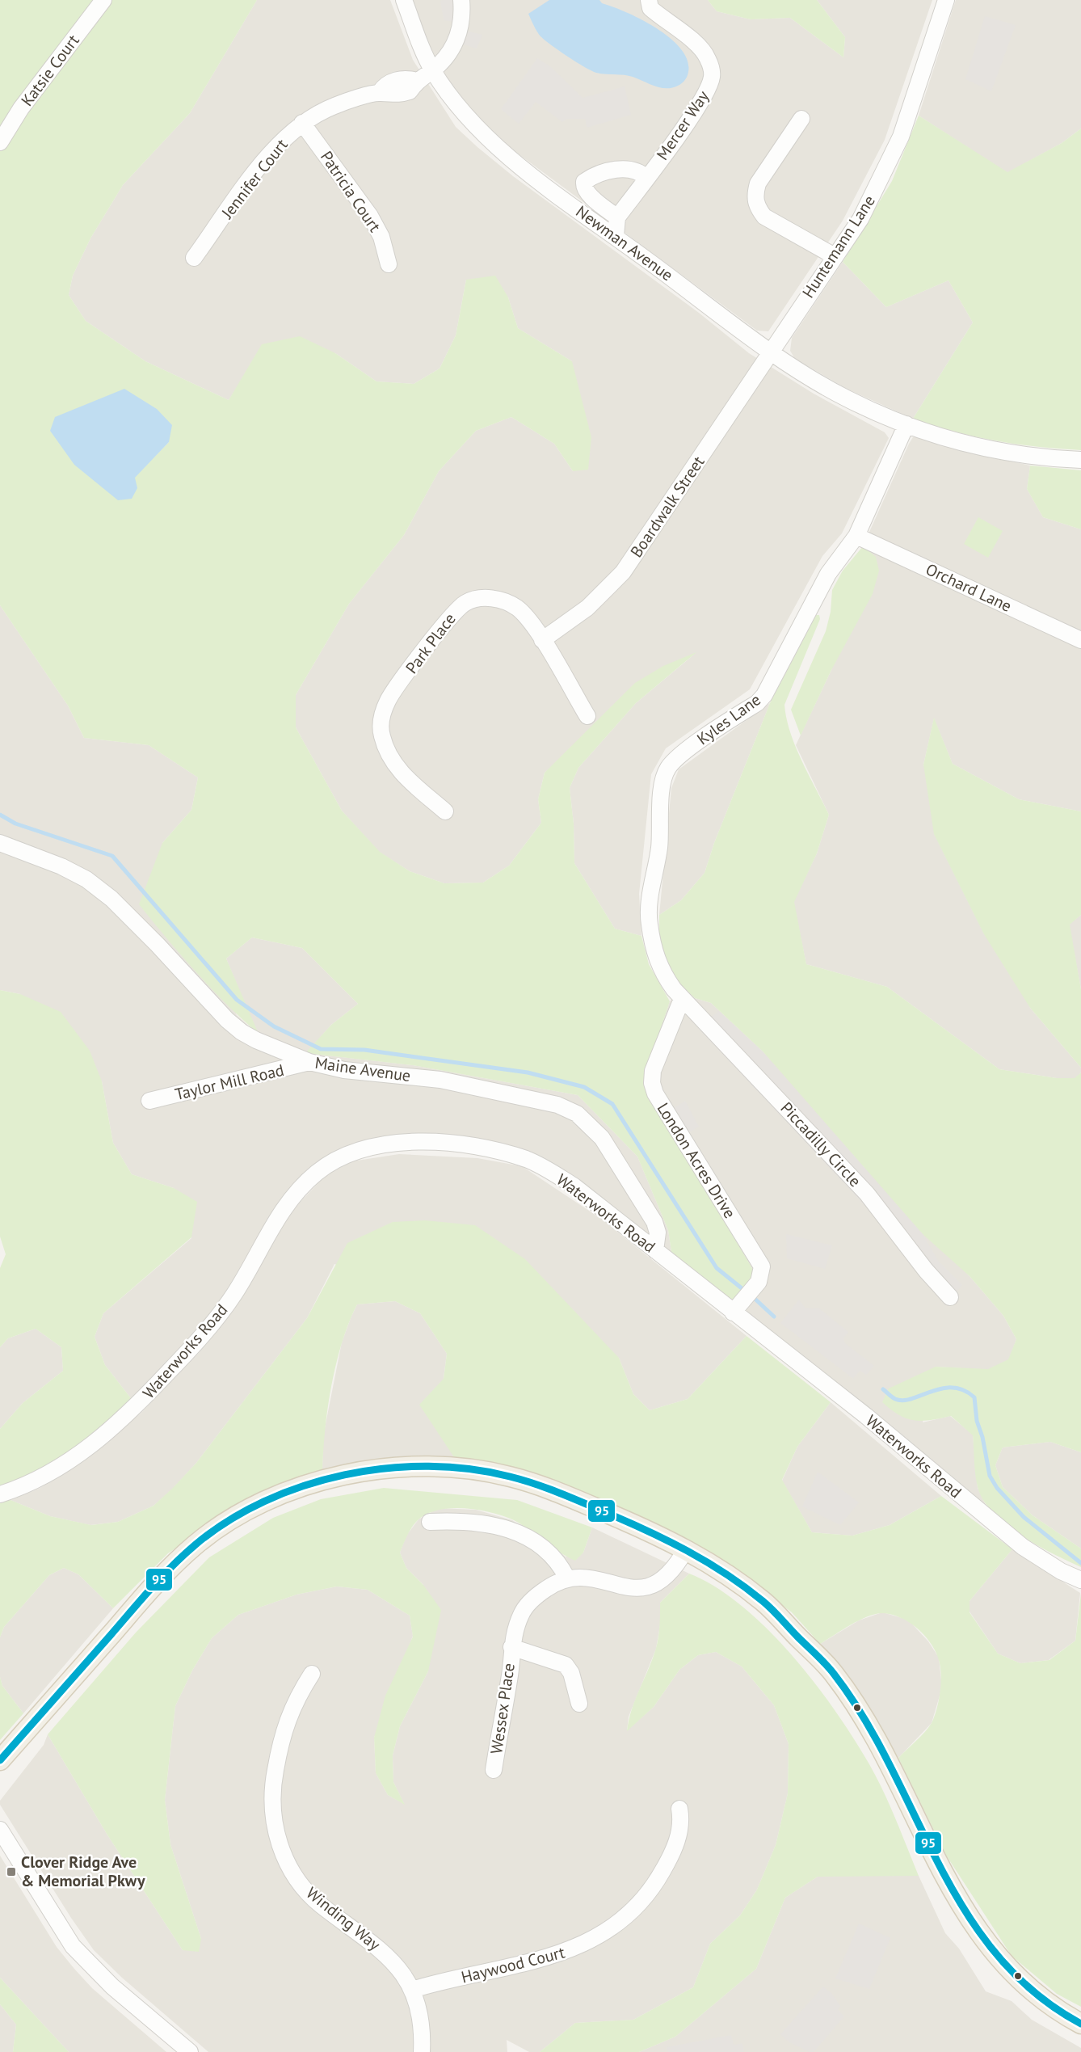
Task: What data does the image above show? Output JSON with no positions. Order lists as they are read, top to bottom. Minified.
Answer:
{"streets":{"street":["Katsie Court","Mercer Way","Jennifer Court","Patricia Court","Newman Avenue","Huntemann Lane","Boardwalk Street","Orchard Lane","Park Place","Kyles Lane","Maine Avenue","Taylor Mill Road","Piccadilly Circle","London Acres Drive","Waterworks Road","Wessex Place","Winding Way","Haywood Court"]},"crossings":[["Jennifer Court","Patricia Court"],["Jennifer Court","Newman Avenue"],["Newman Avenue","Huntemann Lane"],["Newman Avenue","Boardwalk Street"],["Newman Avenue","Kyles Lane"],["Huntemann Lane","Boardwalk Street"],["Boardwalk Street","Park Place"],["Orchard Lane","Kyles Lane"],["Kyles Lane","Piccadilly Circle"],["Kyles Lane","London Acres Drive"],["Maine Avenue","Taylor Mill Road"],["Maine Avenue","Waterworks Road"],["Piccadilly Circle","London Acres Drive"],["London Acres Drive","Waterworks Road"],["Winding Way","Haywood Court"]],"places":{"transit":["Clover Ridge Ave & Memorial Pkwy"]},"lines":["transit line 95"]}
